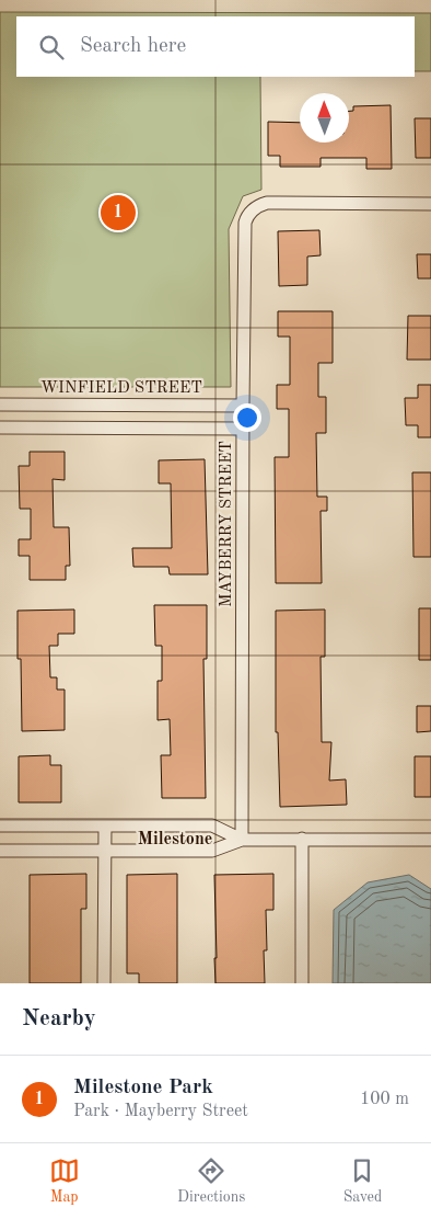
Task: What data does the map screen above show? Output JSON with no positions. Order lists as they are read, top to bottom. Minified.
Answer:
{"streets":{"street":["WINFIELD STREET","MAYBERRY STREET"]},"crossings":[["WINFIELD STREET","MAYBERRY STREET"]],"districts":["Milestone"],"north":"top","page":{"search":"Search here","pins":"1","heading":"Nearby","list":[{"mark":"1","name":"Milestone Park","note":"Park · Mayberry Street","value":"100 m"}],"nav":["Map","Directions","Saved"]}}
